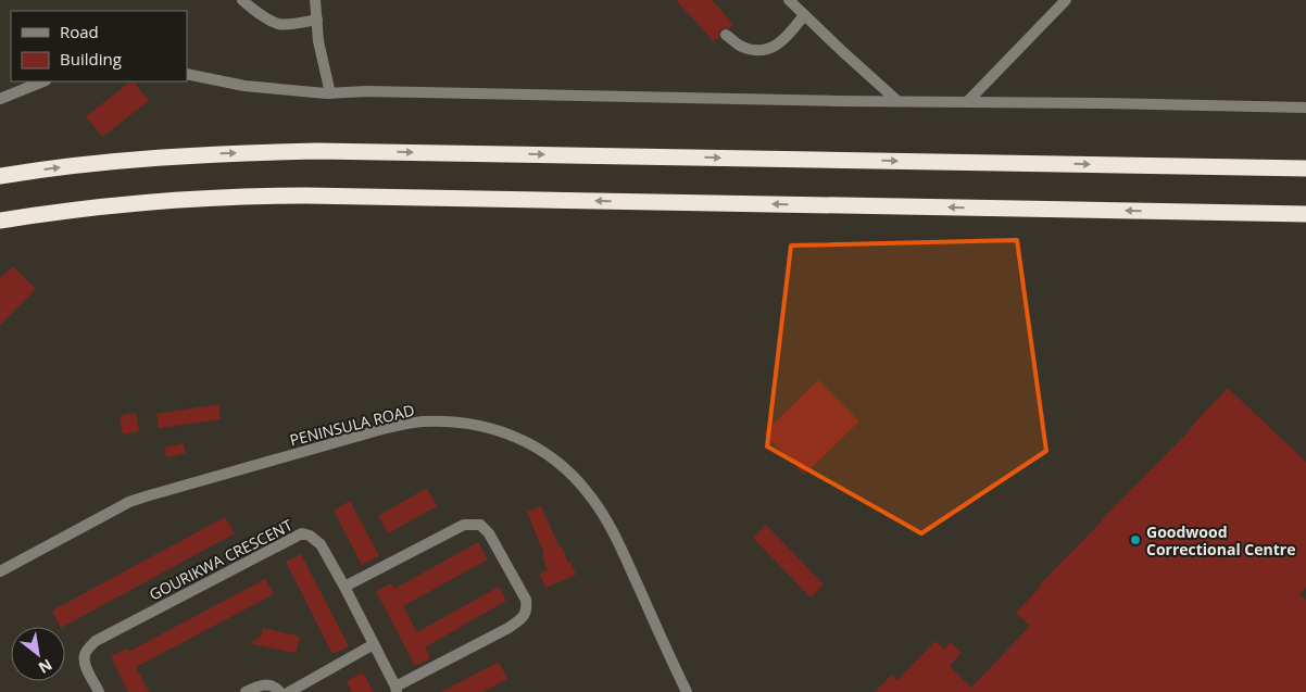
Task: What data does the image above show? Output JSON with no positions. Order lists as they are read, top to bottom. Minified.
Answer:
{"streets":{"street":["PENINSULA ROAD","GOURIKWA CRESCENT"]},"places":["Goodwood Correctional Centre"],"legend":["Road","Building"],"north":"bottom right"}
